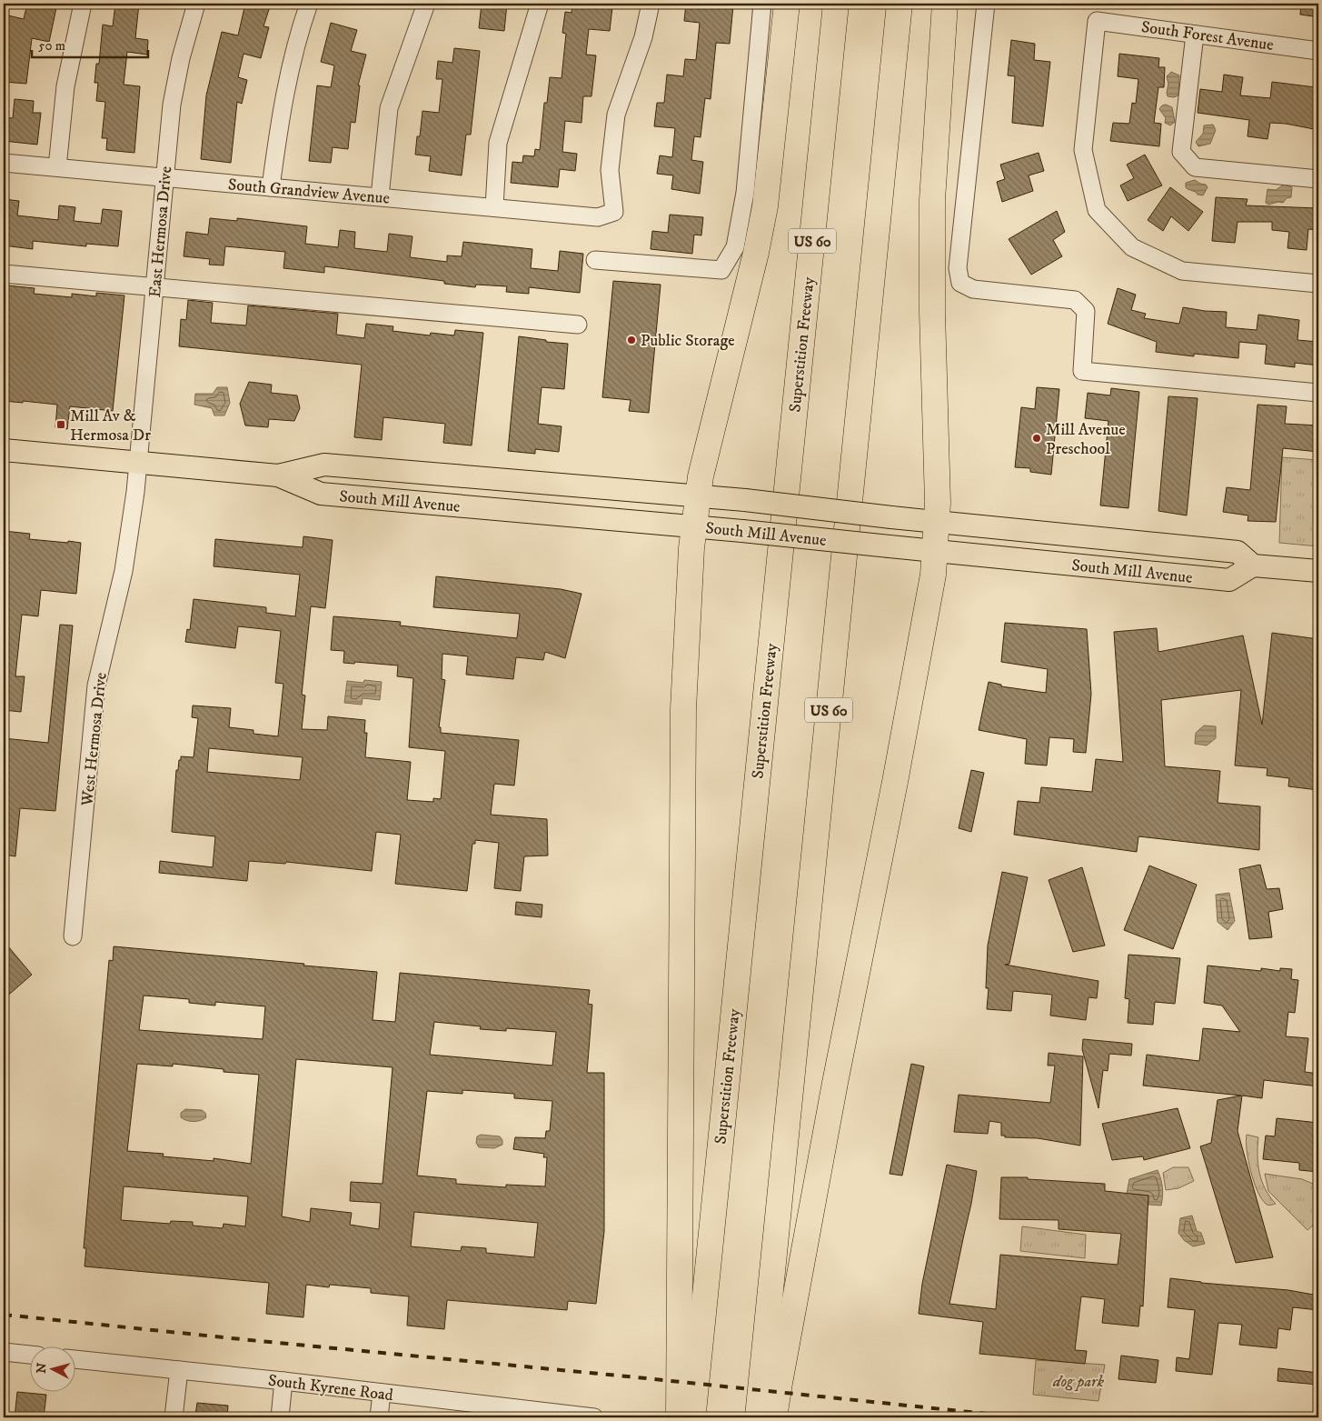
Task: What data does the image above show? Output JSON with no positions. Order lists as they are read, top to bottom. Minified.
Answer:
{"streets":{"highway":["US 60","Superstition Freeway"],"main road":["South Mill Avenue"],"street":["South Forest Avenue","South Grandview Avenue","East Hermosa Drive","West Hermosa Drive","South Kyrene Road"]},"crossings":[["South Grandview Avenue","East Hermosa Drive"],["East Hermosa Drive","South Mill Avenue"],["East Hermosa Drive","West Hermosa Drive"],["South Mill Avenue","West Hermosa Drive"]],"parks":["dog park"],"places":{"other":["Public Storage","Mill Avenue Preschool"],"transit":["Mill Av & Hermosa Dr"]},"scale_bar":"50 m","north":"left"}
